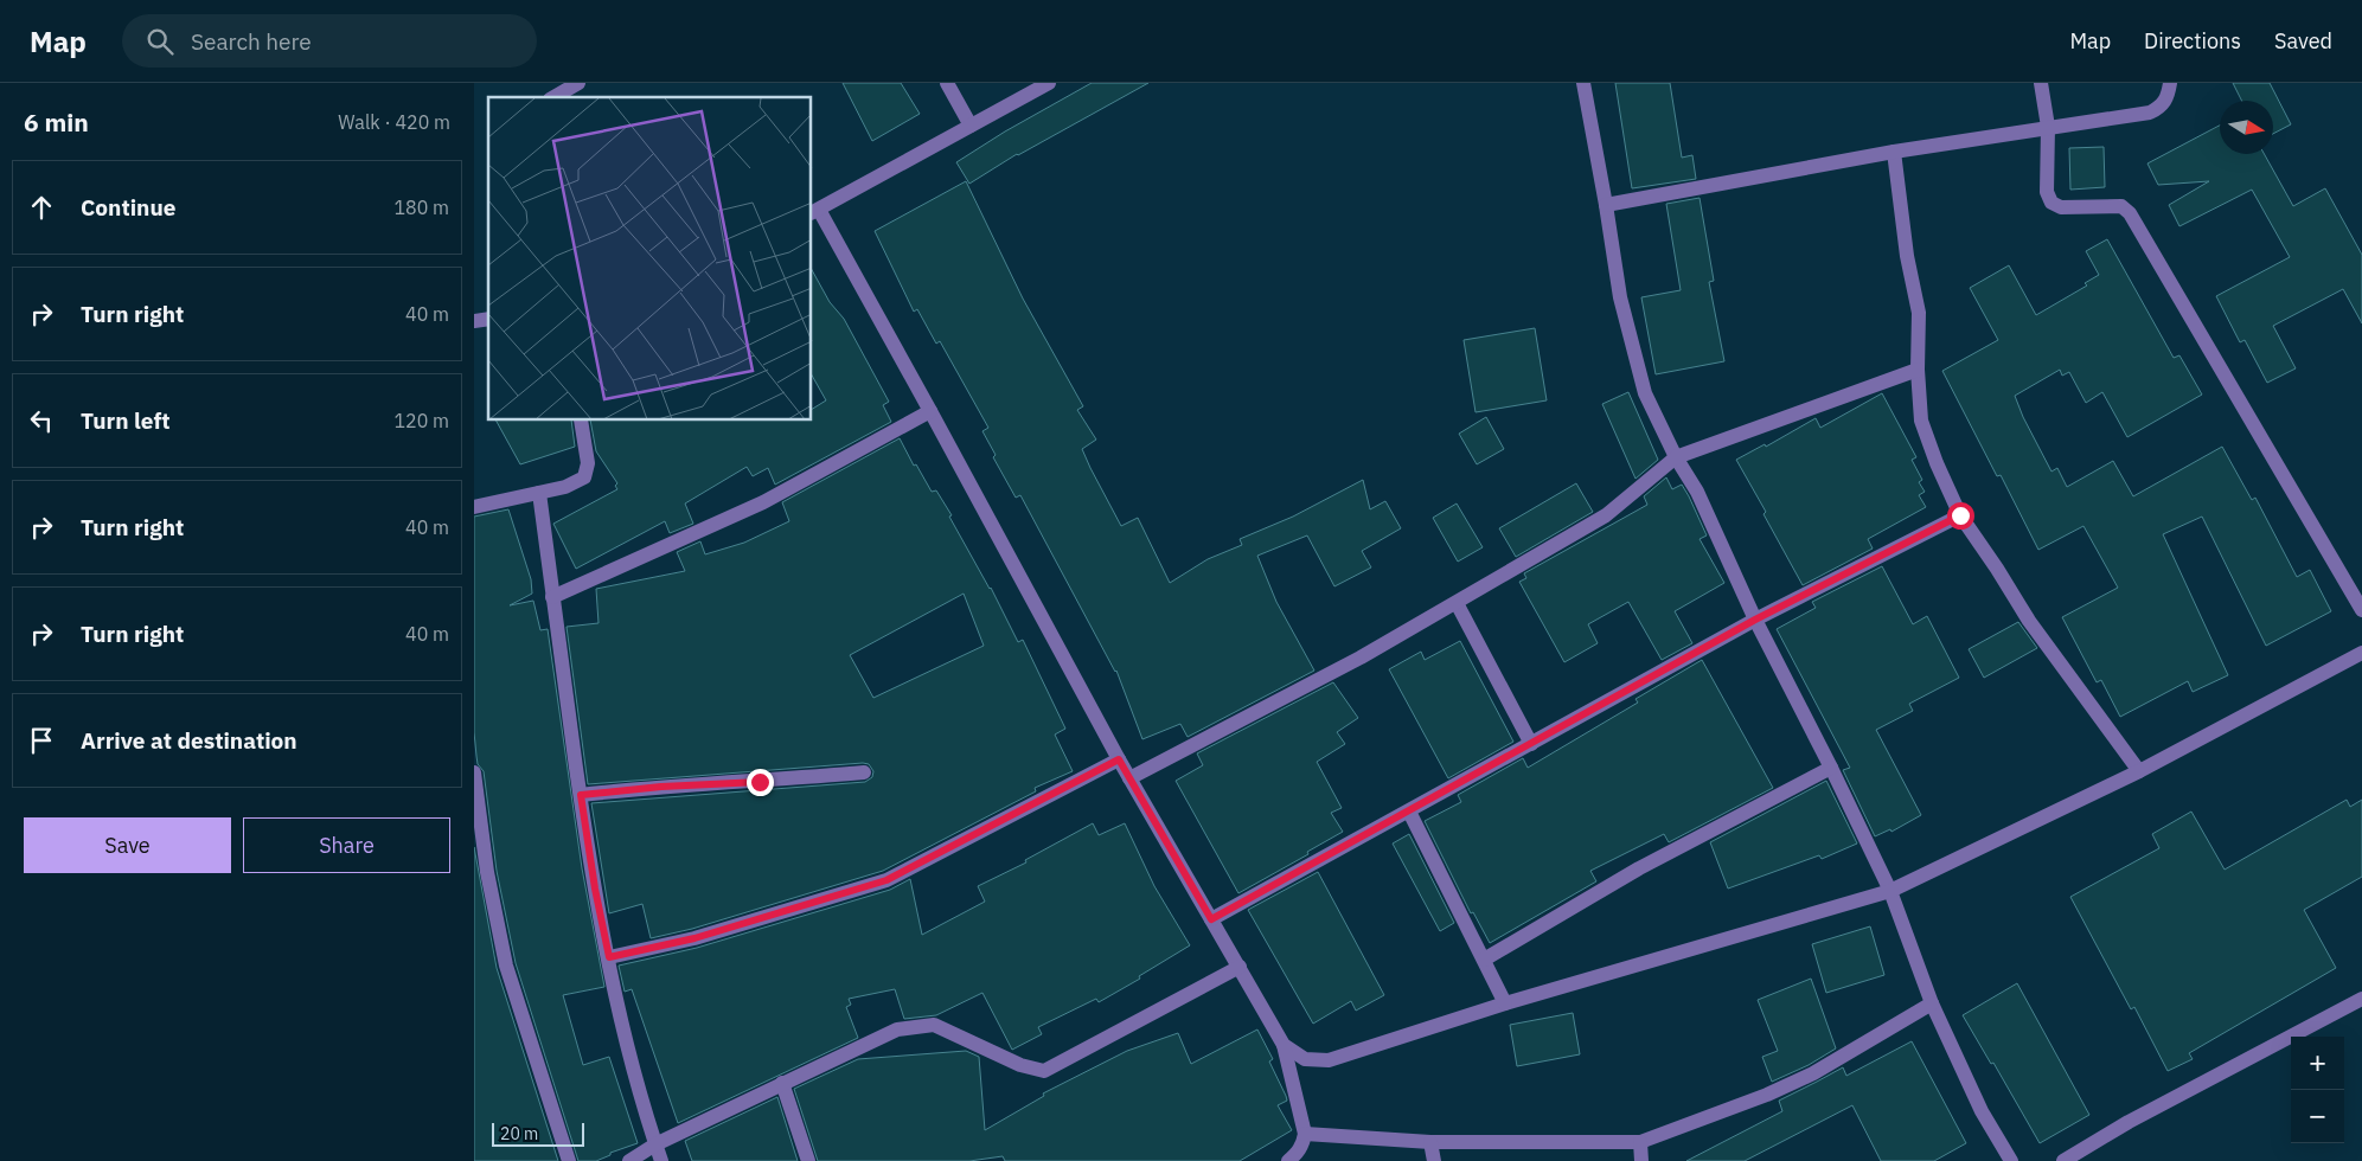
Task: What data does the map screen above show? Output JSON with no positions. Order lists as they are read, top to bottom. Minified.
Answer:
{"scale_bar":"20 m","north":"right","page":{"header":"Map","search":"Search here","nav":["Map","Directions","Saved"],"heading":["6 min","Walk · 420 m"],"list":[["Continue","180 m"],["Turn right","40 m"],["Turn left","120 m"],["Turn right","40 m"],["Turn right","40 m"],"Arrive at destination"],"buttons":["Save","Share"],"map_buttons":["+","−"],"scale":"20 m"}}
